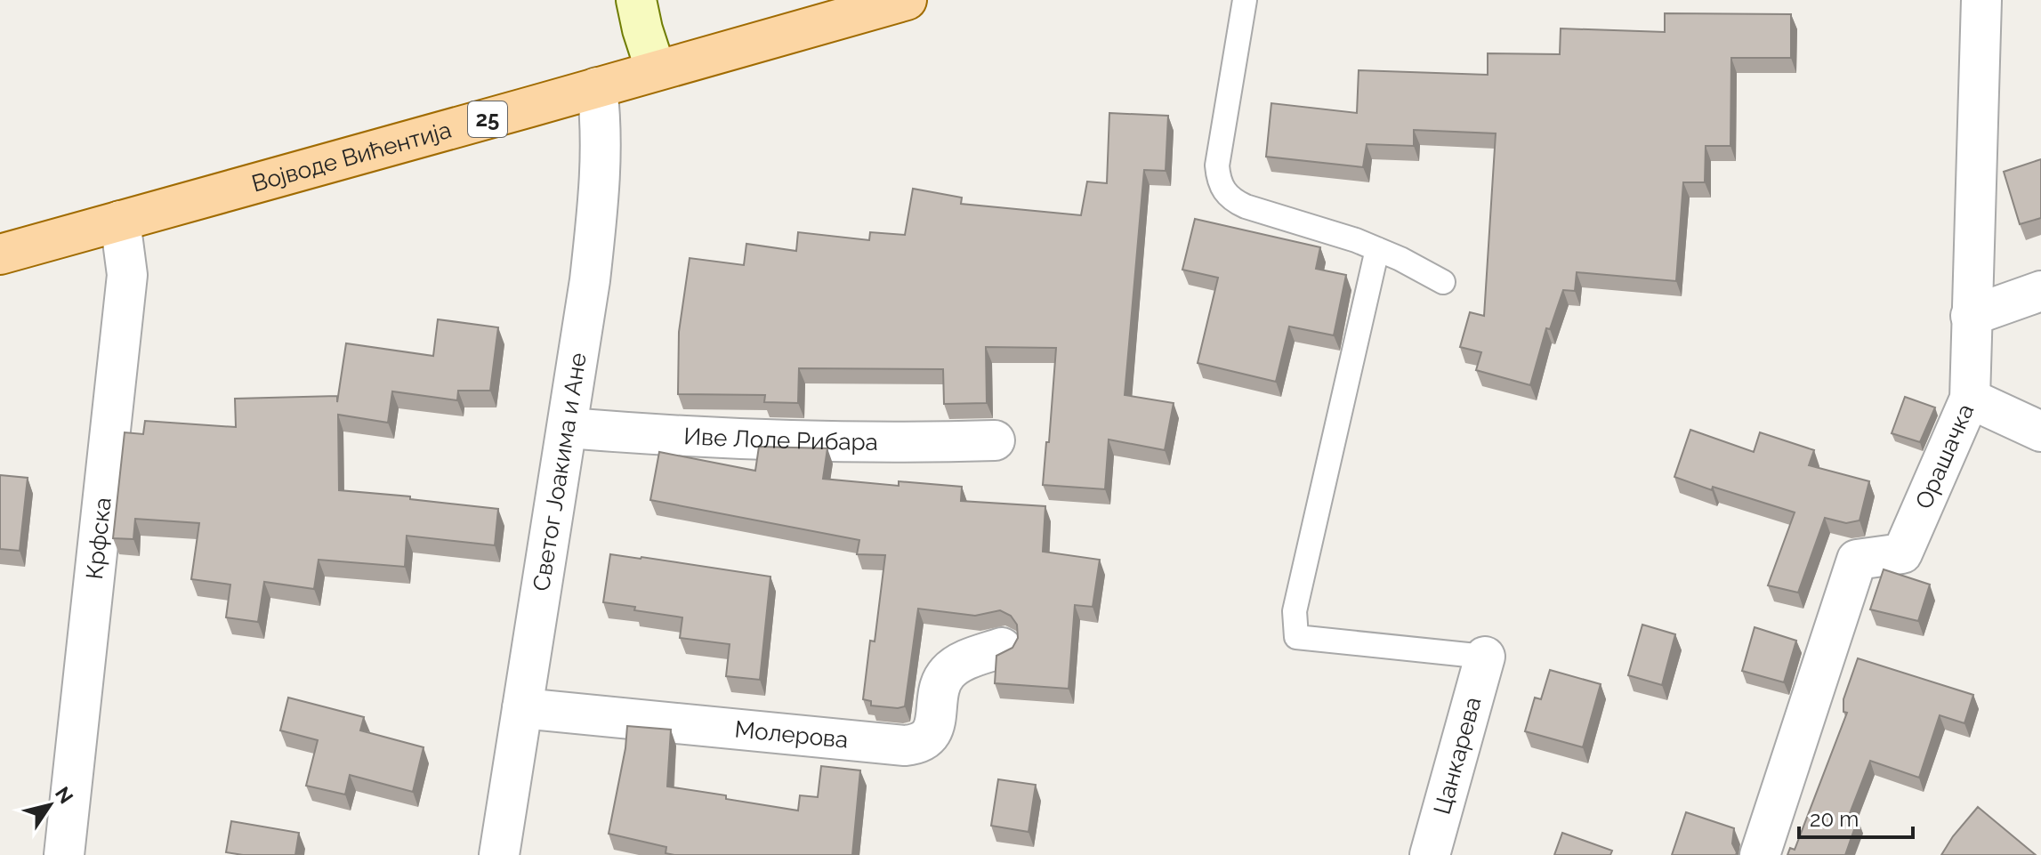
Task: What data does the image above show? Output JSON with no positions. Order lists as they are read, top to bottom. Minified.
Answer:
{"streets":{"main road":["25","Војводе Вићентија"],"street":["Иве Лоле Рибара","Орашачка","Светог Јоакима и Ане","Крфска","Молерова","Цанкарева"]},"crossings":[["Војводе Вићентија","Светог Јоакима и Ане"],["Војводе Вићентија","Крфска"],["Иве Лоле Рибара","Светог Јоакима и Ане"],["Светог Јоакима и Ане","Молерова"]],"scale_bar":"20 m","north":"top right"}
